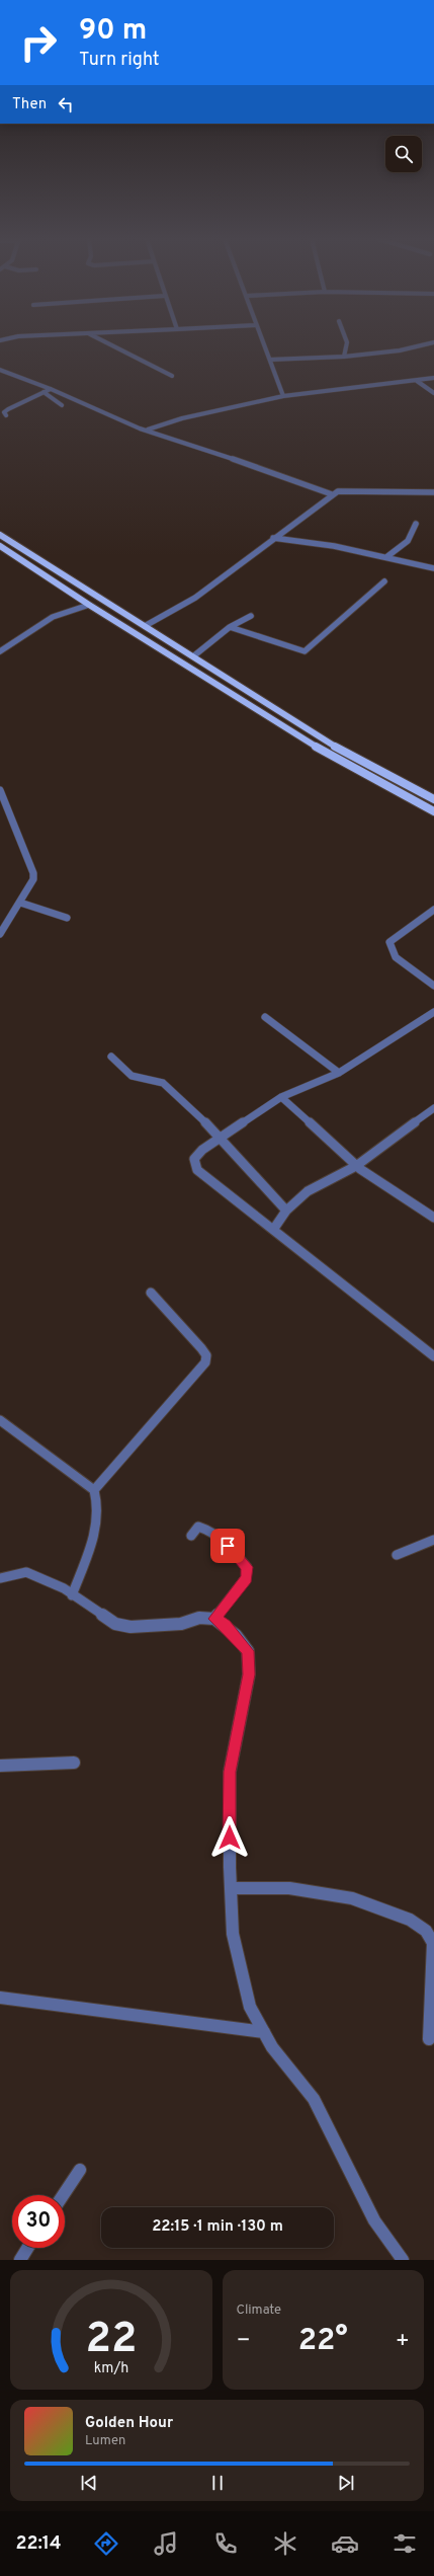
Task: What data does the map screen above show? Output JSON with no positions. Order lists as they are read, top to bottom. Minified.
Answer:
{"page":{"turn":["90 m","Turn right"],"then":"Then","limit":"30","trip":"22:15 · 1 min · 130 m","tile":"Climate","heat":["−","22°","+"],"song":["Golden Hour","Lumen"],"tabs":"22:14","gauge":["22","km/h"]}}
